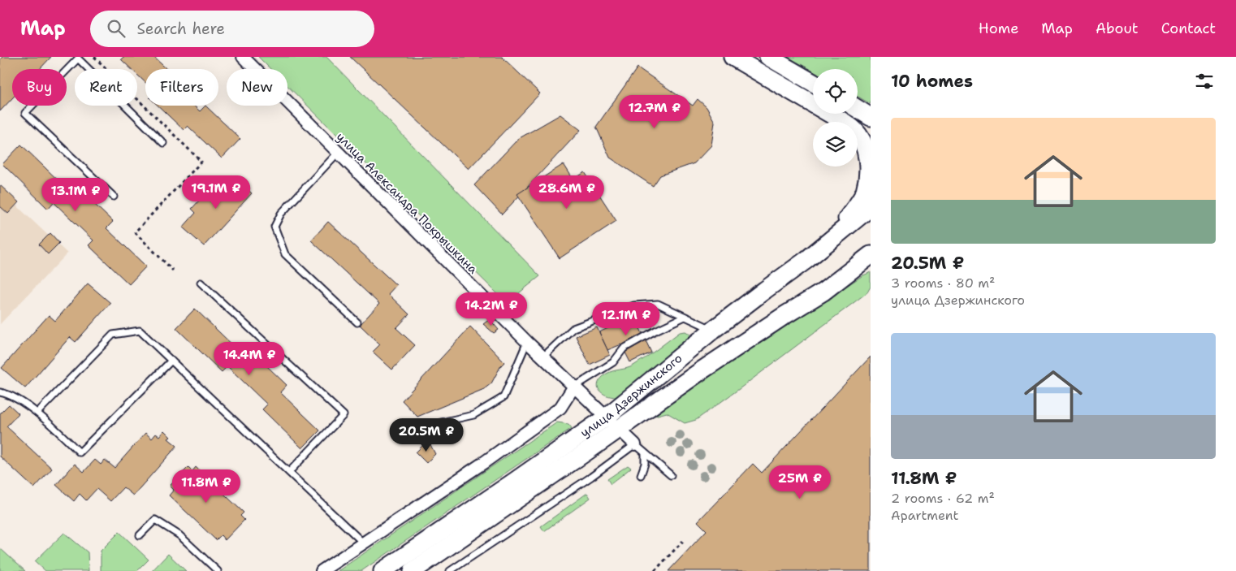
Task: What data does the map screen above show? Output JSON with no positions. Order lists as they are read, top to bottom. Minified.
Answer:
{"streets":{"main road":["улица Дзержинского"],"street":["улица Александра Покрышкина"]},"crossings":[["улица Александра Покрышкина","улица Дзержинского"]],"page":{"header":"Map","search":"Search here","nav":["Home","Map","About","Contact"],"heading":"10 homes","chip":["Buy","Rent","Filters","New"],"price":["12.7M ₽","19.1M ₽","28.6M ₽","13.1M ₽","14.2M ₽","12.1M ₽","14.4M ₽","20.5M ₽","25M ₽","11.8M ₽"],"list":[{"name":"20.5M ₽","note":"3 rooms · 80 m² · улица Дзержинского"},{"name":"11.8M ₽","note":"2 rooms · 62 m² · Apartment"}]}}
